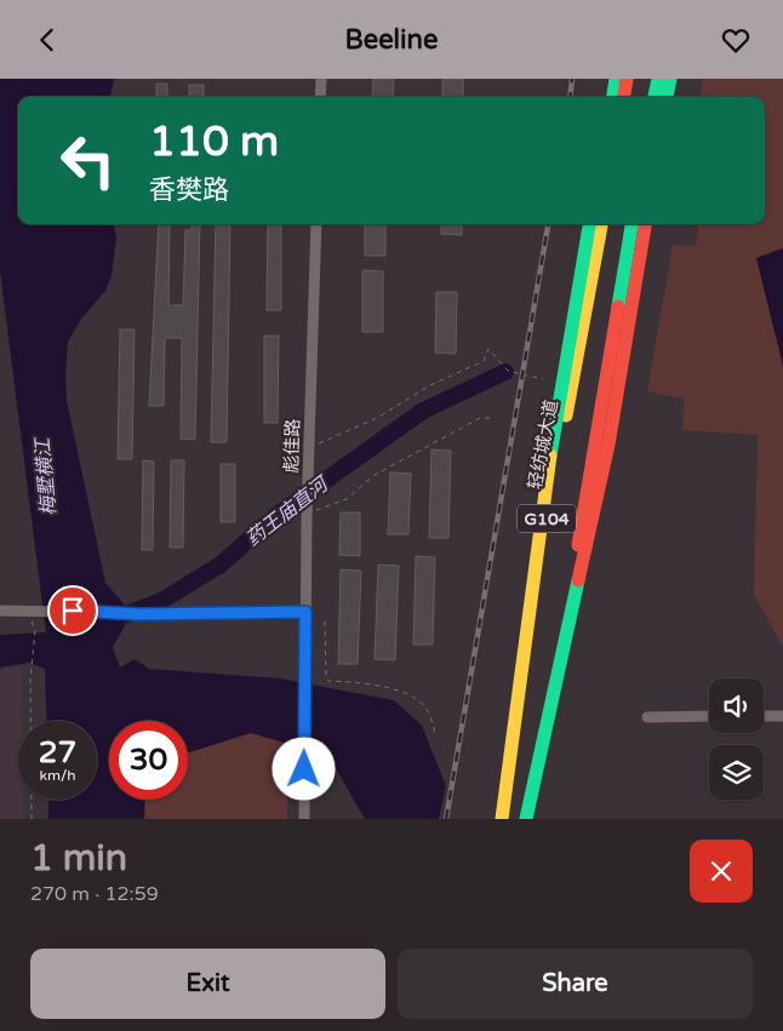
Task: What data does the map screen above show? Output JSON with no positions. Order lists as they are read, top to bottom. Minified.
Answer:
{"streets":{"main road":["轻纺城大道","G104"],"street":["彪佳路"]},"water":["梅墅横江","药王庙直河"],"page":{"header":"Beeline","turn":["110 m","香樊路"],"speed":"27 km/h","limit":"30","heading":["1 min","270 m · 12:59"],"buttons":["Exit","Share"]}}
